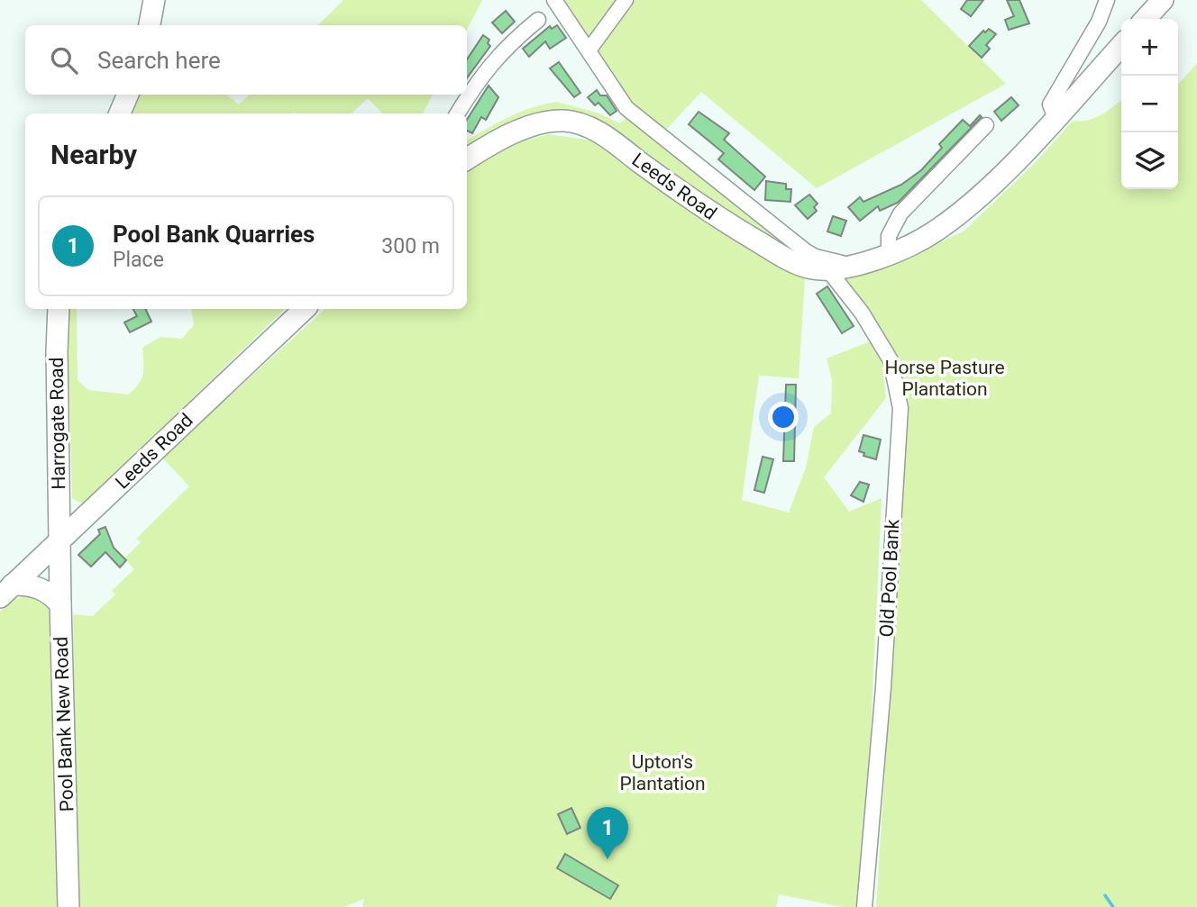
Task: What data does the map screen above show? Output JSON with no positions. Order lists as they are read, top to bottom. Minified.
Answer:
{"streets":{"highway":["Leeds Road","Harrogate Road","Pool Bank New Road"],"street":["Old Pool Bank"]},"crossings":[["Leeds Road","Harrogate Road"],["Leeds Road","Old Pool Bank"],["Leeds Road","Pool Bank New Road"],["Harrogate Road","Pool Bank New Road"]],"parks":["Horse Pasture Plantation","Upton's Plantation"],"page":{"map_buttons":["+","−"],"search":"Search here","heading":"Nearby","list":[{"mark":"1","name":"Pool Bank Quarries","note":"Place","value":"300 m"}],"pins":"1"}}
